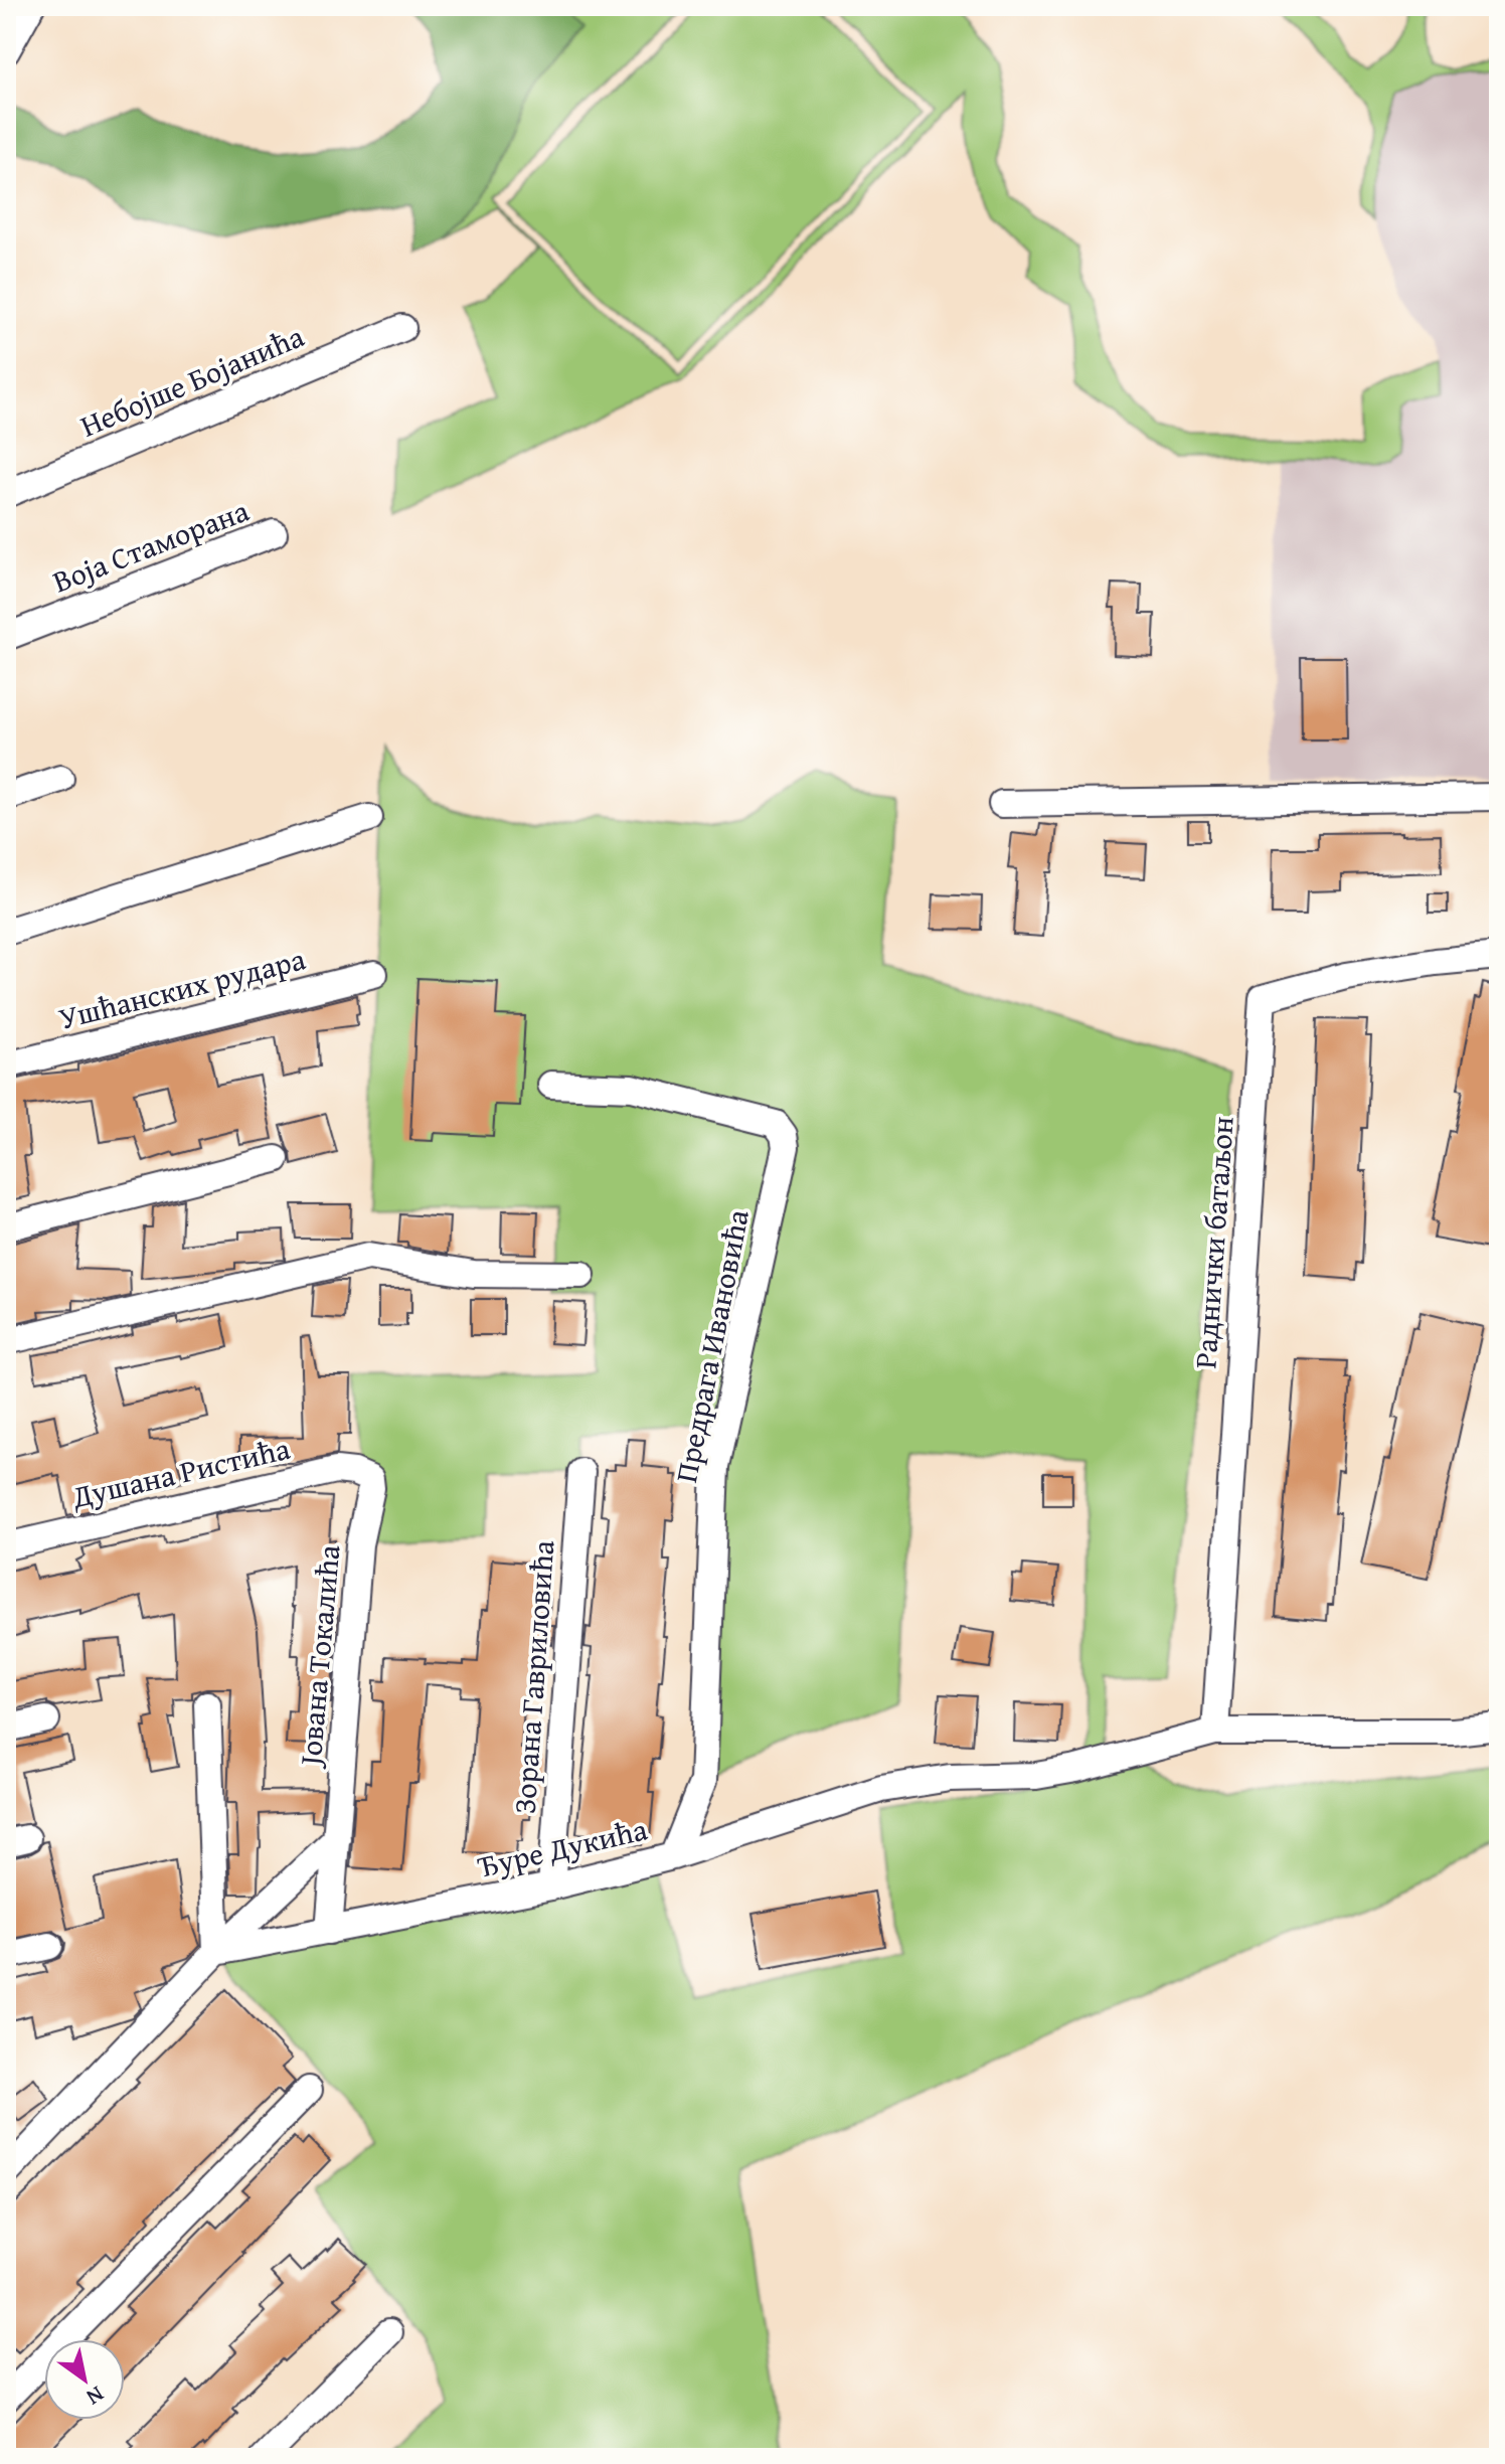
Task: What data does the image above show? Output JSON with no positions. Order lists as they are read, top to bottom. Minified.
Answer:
{"streets":{"street":["Небојше Бојанића","Воја Стаморана","Ушћанских рудара","Раднички батаљон","Предрага Ивановића","Душана Ристића","Јована Токалића","Зорана Гавриловића","Ђуре Дукића"]},"crossings":[["Раднички батаљон","Ђуре Дукића"],["Предрага Ивановића","Ђуре Дукића"],["Душана Ристића","Јована Токалића"],["Јована Токалића","Ђуре Дукића"],["Зорана Гавриловића","Ђуре Дукића"]],"north":"bottom right"}
